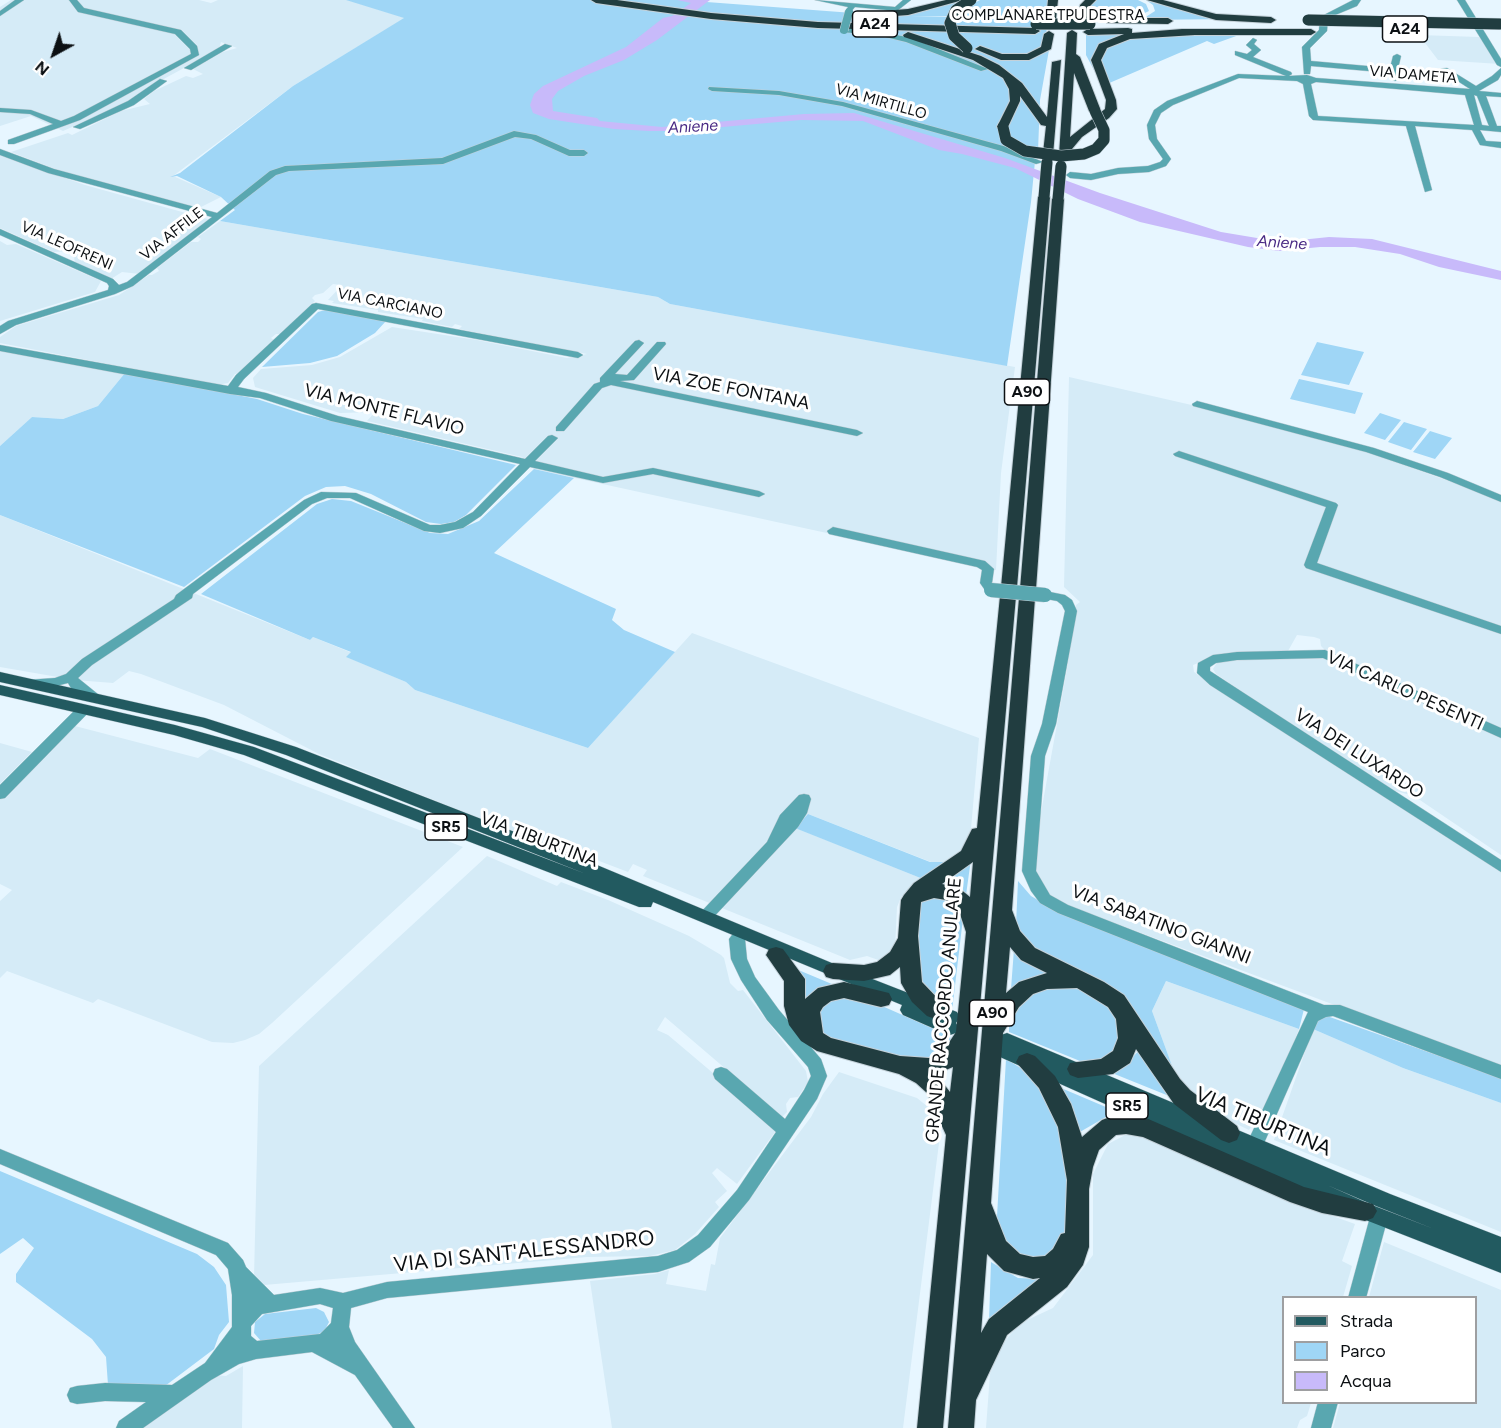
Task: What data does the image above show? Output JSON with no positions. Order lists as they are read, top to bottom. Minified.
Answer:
{"streets":{"highway":["COMPLANARE TPU DESTRA","A24","A90","GRANDE RACCORDO ANULARE"],"main road":["SR5","VIA TIBURTINA"],"street":["VIA DAMETA","VIA MIRTILLO","VIA AFFILE","VIA LEOFRENI","VIA CARCIANO","VIA ZOE FONTANA","VIA MONTE FLAVIO","VIA CARLO PESENTI","VIA DEI LUXARDO","VIA SABATINO GIANNI","VIA DI SANT'ALESSANDRO"]},"crossings":[["COMPLANARE TPU DESTRA","A24"],["COMPLANARE TPU DESTRA","GRANDE RACCORDO ANULARE"],["A24","GRANDE RACCORDO ANULARE"],["VIA MIRTILLO","GRANDE RACCORDO ANULARE"],["VIA AFFILE","VIA LEOFRENI"],["VIA CARCIANO","VIA MONTE FLAVIO"],["VIA ZOE FONTANA","VIA MONTE FLAVIO"],["VIA CARLO PESENTI","VIA DEI LUXARDO"],["VIA TIBURTINA","GRANDE RACCORDO ANULARE"],["VIA TIBURTINA","VIA DI SANT'ALESSANDRO"],["VIA SABATINO GIANNI","GRANDE RACCORDO ANULARE"]],"water":["Aniene"],"legend":["Strada","Parco","Acqua"],"north":"bottom left"}
